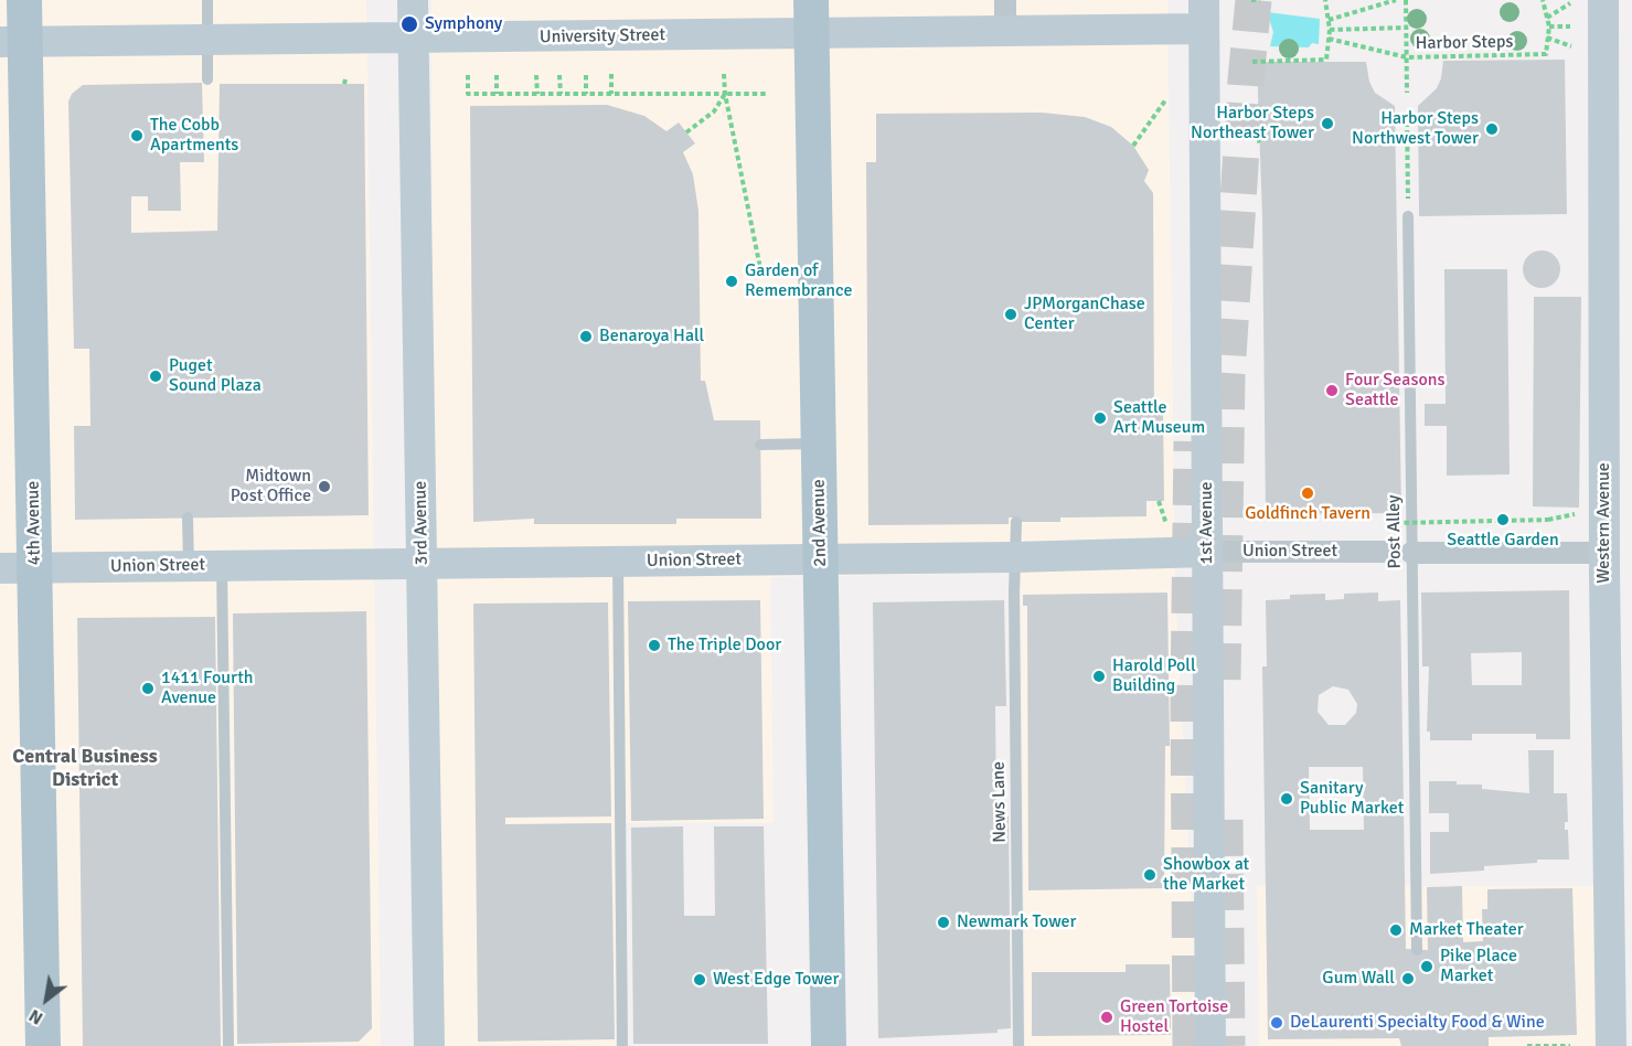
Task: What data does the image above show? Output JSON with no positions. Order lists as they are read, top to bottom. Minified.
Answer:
{"streets":{"main road":["University Street","4th Avenue","3rd Avenue","2nd Avenue","1st Avenue","Western Avenue","Union Street"],"lane":["Post Alley","News Lane"],"path":["Harbor Steps"]},"crossings":[["University Street","4th Avenue"],["University Street","3rd Avenue"],["University Street","2nd Avenue"],["University Street","1st Avenue"],["4th Avenue","Union Street"],["3rd Avenue","Union Street"],["2nd Avenue","Union Street"],["1st Avenue","Union Street"],["Union Street","News Lane"]],"districts":["Central Business District"],"places":["Symphony","Harbor Steps Northeast Tower","Harbor Steps Northwest Tower","The Cobb Apartments","Garden of Remembrance","JPMorganChase Center","Benaroya Hall","Puget Sound Plaza","Four Seasons Seattle","Seattle Art Museum","Midtown Post Office","Goldfinch Tavern","Seattle Garden","The Triple Door","Harold Poll Building","1411 Fourth Avenue","Sanitary Public Market","Showbox at the Market","Newmark Tower","Market Theater","Pike Place Market","Gum Wall","West Edge Tower","Green Tortoise Hostel","DeLaurenti Specialty Food & Wine"],"north":"bottom left"}
